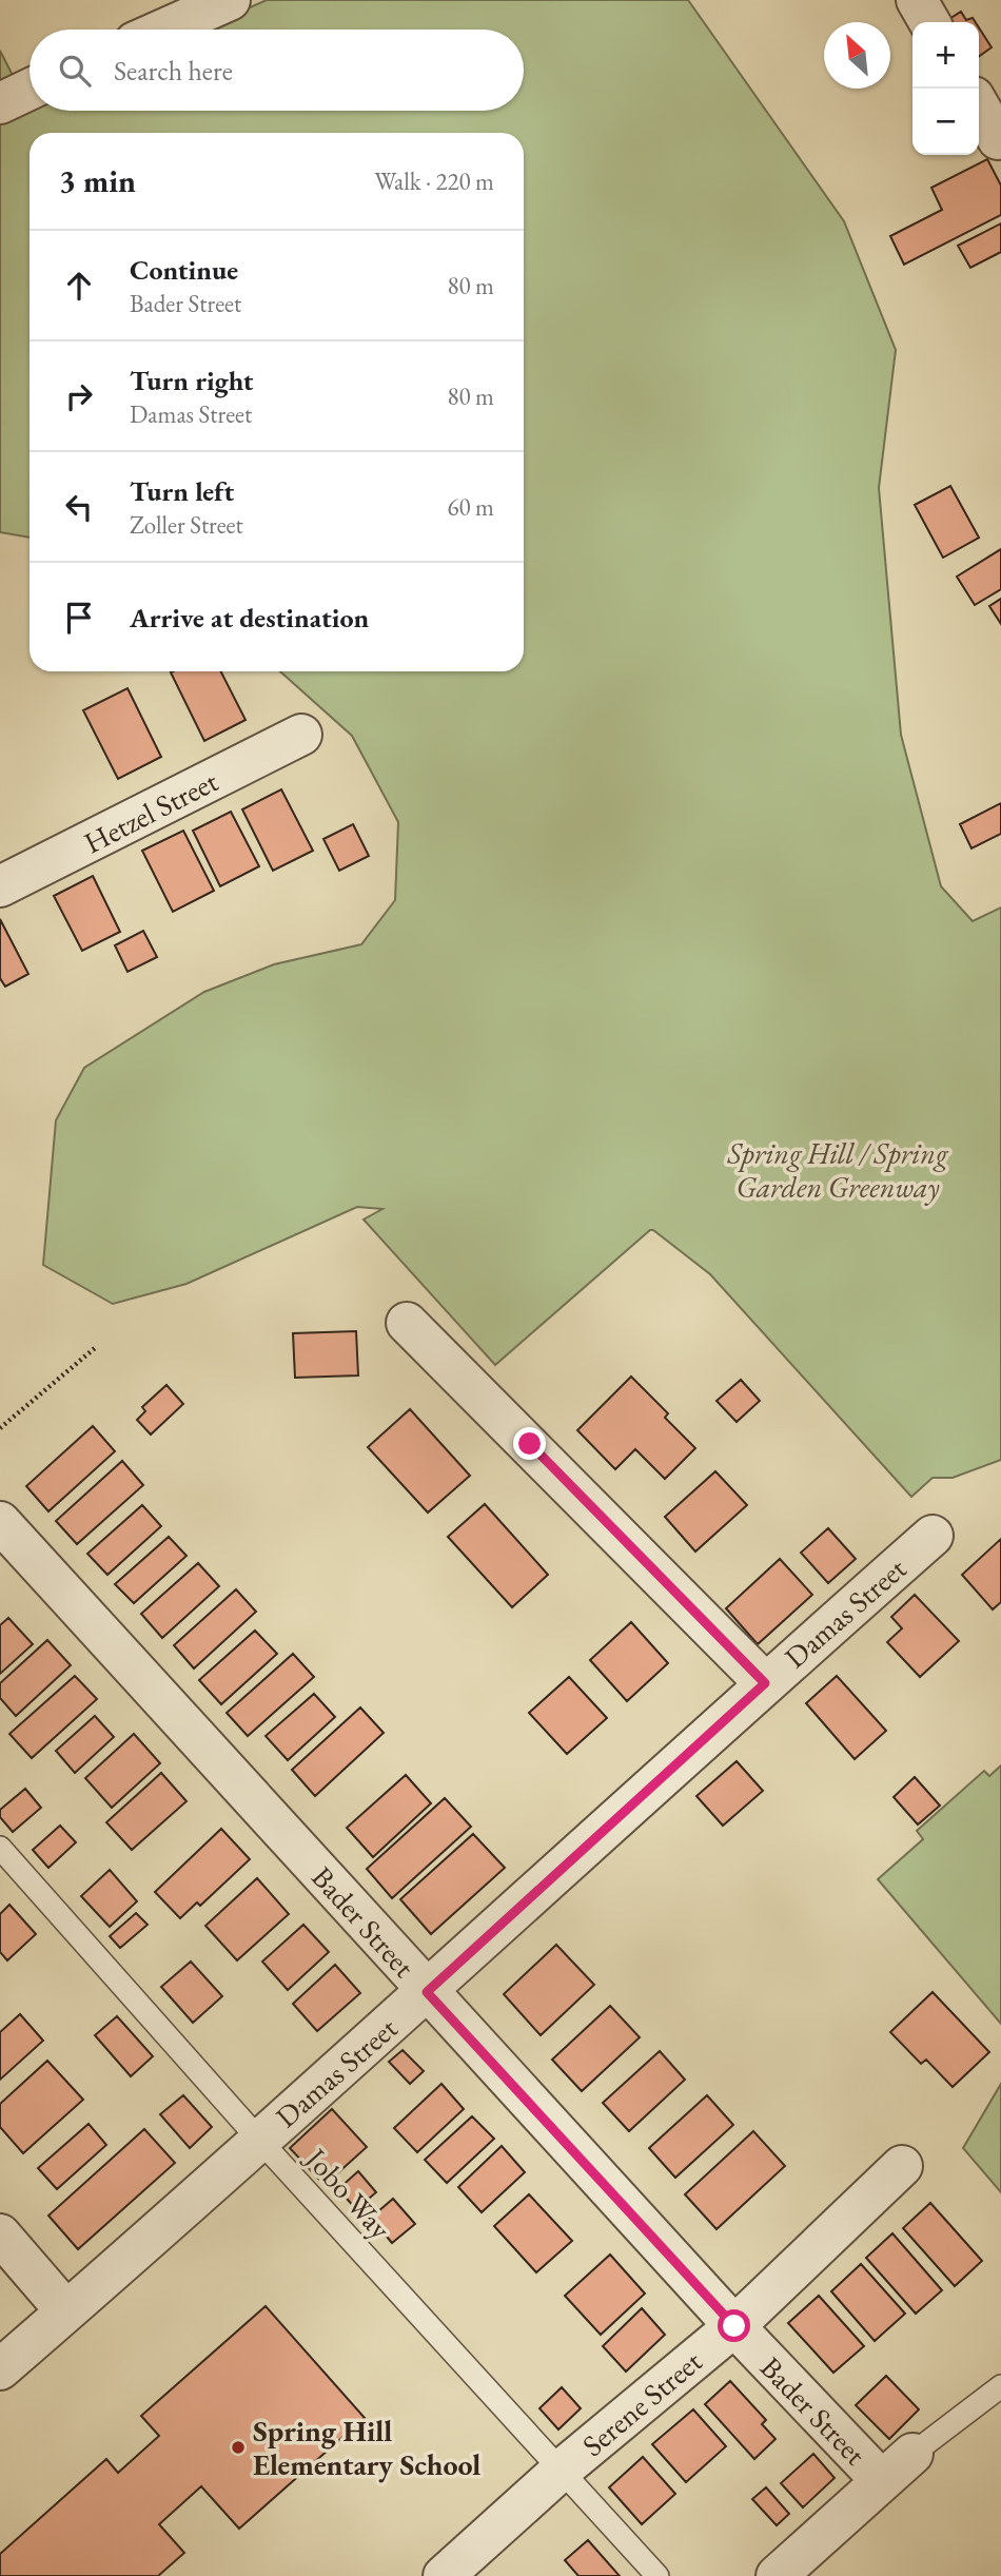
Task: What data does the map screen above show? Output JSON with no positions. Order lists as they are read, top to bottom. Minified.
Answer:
{"streets":{"street":["Hetzel Street","Damas Street","Bader Street","Serene Street"],"lane":["Jobo Way"]},"crossings":[["Damas Street","Bader Street"],["Damas Street","Jobo Way"],["Bader Street","Serene Street"],["Jobo Way","Serene Street"]],"parks":["Spring Hill / Spring Garden Greenway"],"places":["Spring Hill Elementary School"],"north":"top left","page":{"map_buttons":["+","−"],"search":"Search here","heading":["3 min","Walk · 220 m"],"list":[["Continue","Bader Street","80 m"],["Turn right","Damas Street","80 m"],["Turn left","Zoller Street","60 m"],"Arrive at destination"]}}
